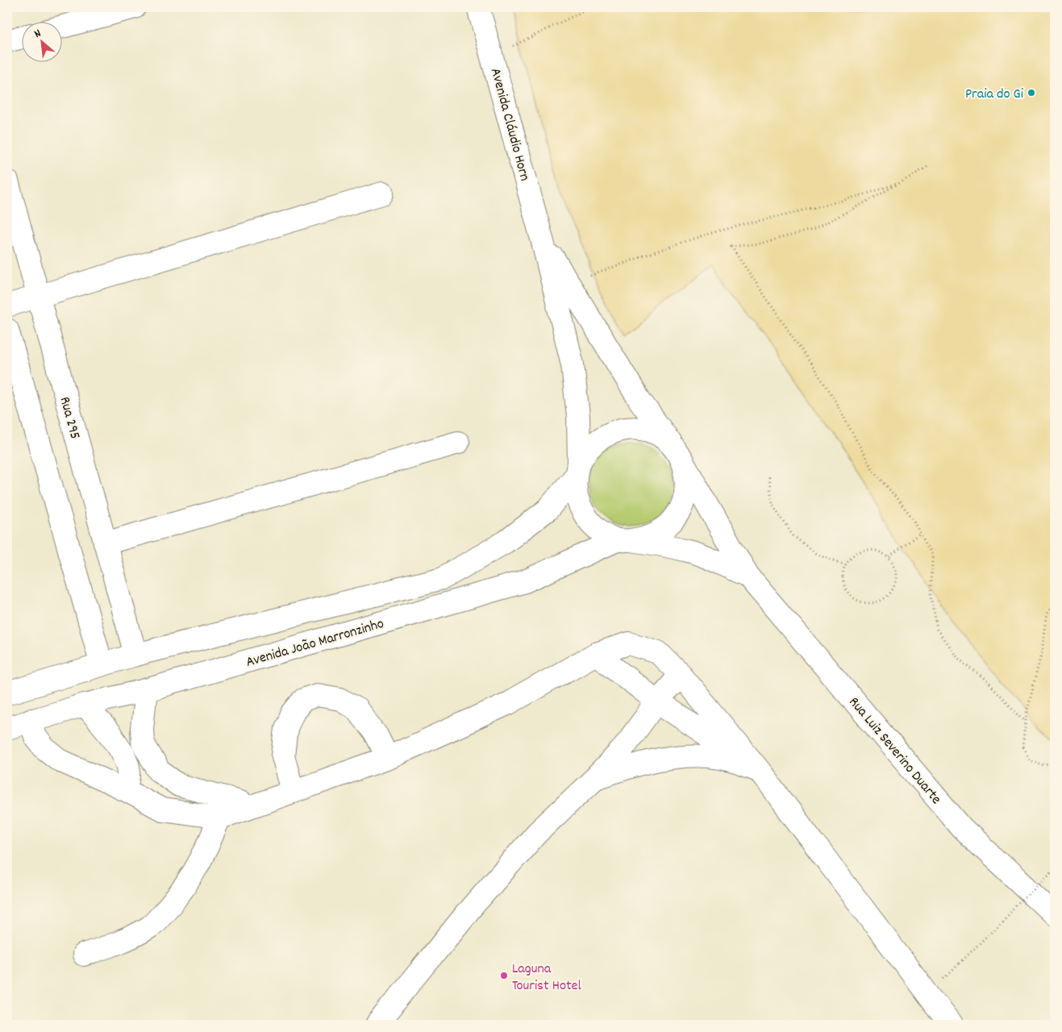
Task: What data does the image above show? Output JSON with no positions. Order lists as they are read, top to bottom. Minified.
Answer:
{"streets":{"street":["Avenida Cláudio Horn","Rua 295","Avenida João Marronzinho","Rua Luiz Severino Duarte"]},"crossings":[["Avenida Cláudio Horn","Avenida João Marronzinho"],["Avenida Cláudio Horn","Rua Luiz Severino Duarte"],["Rua 295","Avenida João Marronzinho"],["Avenida João Marronzinho","Rua Luiz Severino Duarte"]],"places":["Praia do Gi","Laguna Tourist Hotel"],"north":"top left"}
